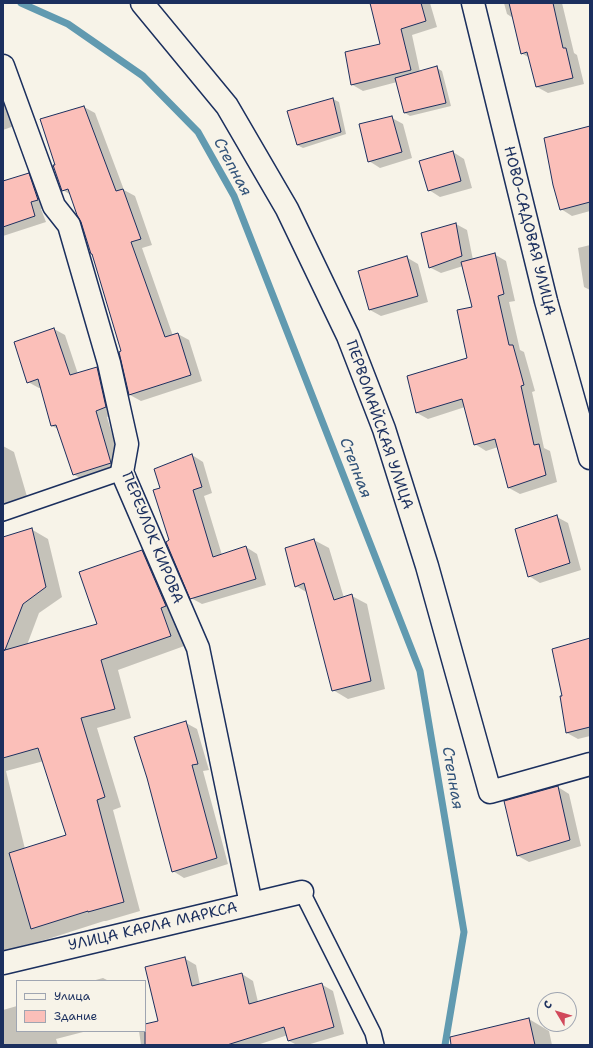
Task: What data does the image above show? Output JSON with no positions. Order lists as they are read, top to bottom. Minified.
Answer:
{"streets":{"street":["НОВО-САДОВАЯ УЛИЦА","ПЕРВОМАЙСКАЯ УЛИЦА","ПЕРЕУЛОК КИРОВА","УЛИЦА КАРЛА МАРКСА"]},"crossings":[["ПЕРЕУЛОК КИРОВА","УЛИЦА КАРЛА МАРКСА"]],"water":["Степная"],"legend":["Улица","Здание"],"north":"top left"}
